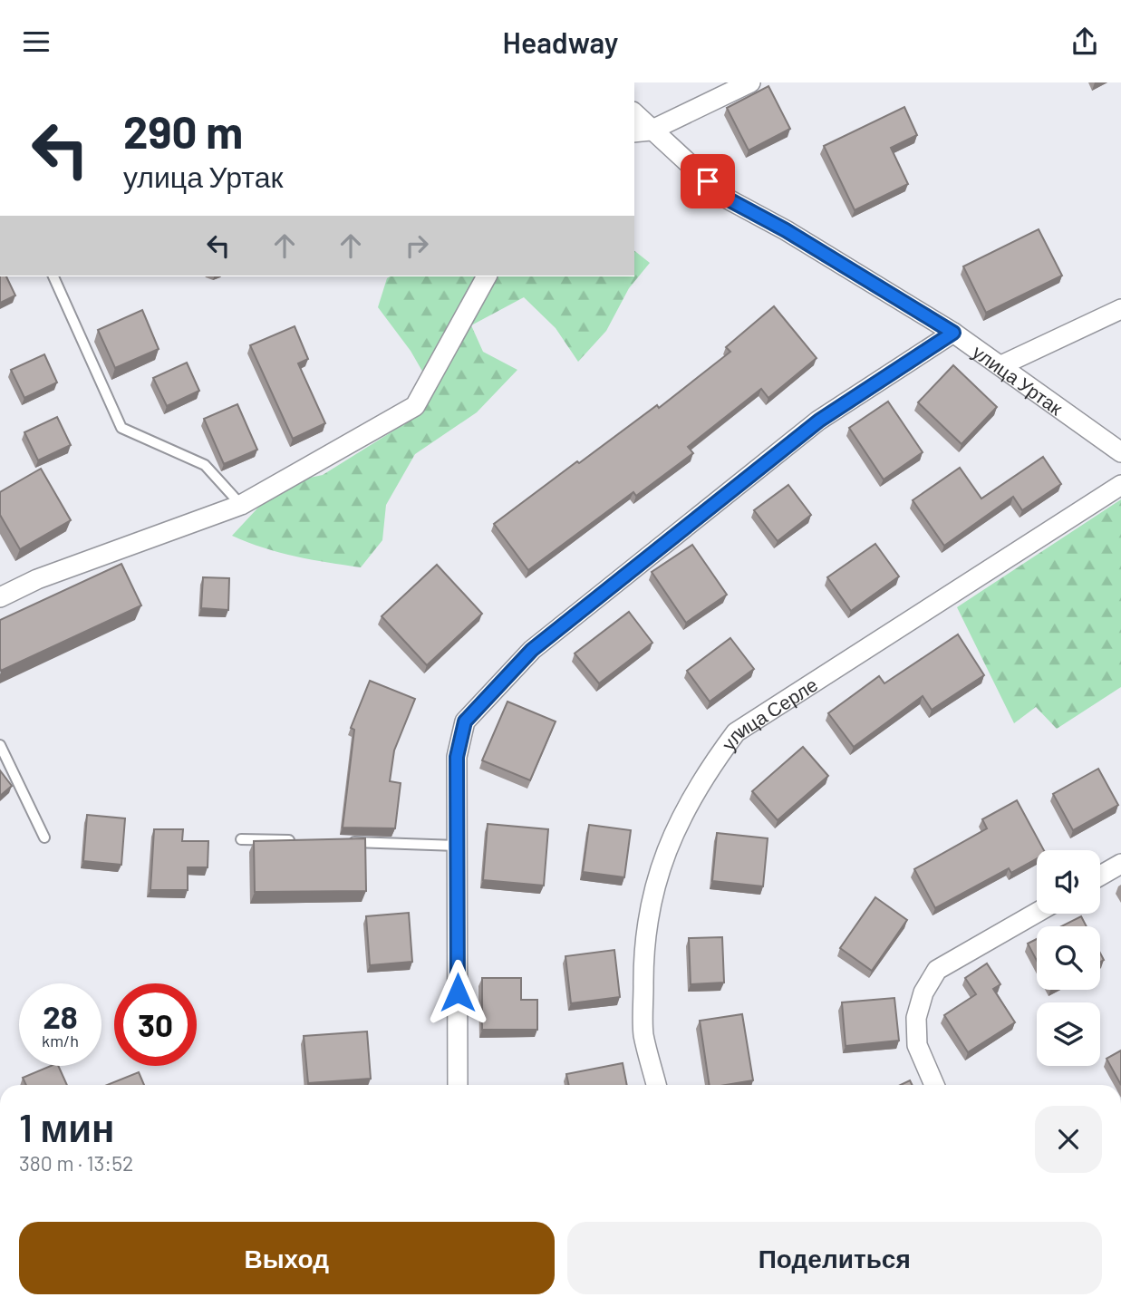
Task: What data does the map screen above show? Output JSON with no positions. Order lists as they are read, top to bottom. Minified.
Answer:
{"streets":{"street":["улица Уртак","улица Серле"]},"page":{"header":"Headway","turn":["290 m","улица Уртак"],"speed":"28 km/h","limit":"30","heading":["1 мин","380 m · 13:52"],"buttons":["Выход","Поделиться"]}}
